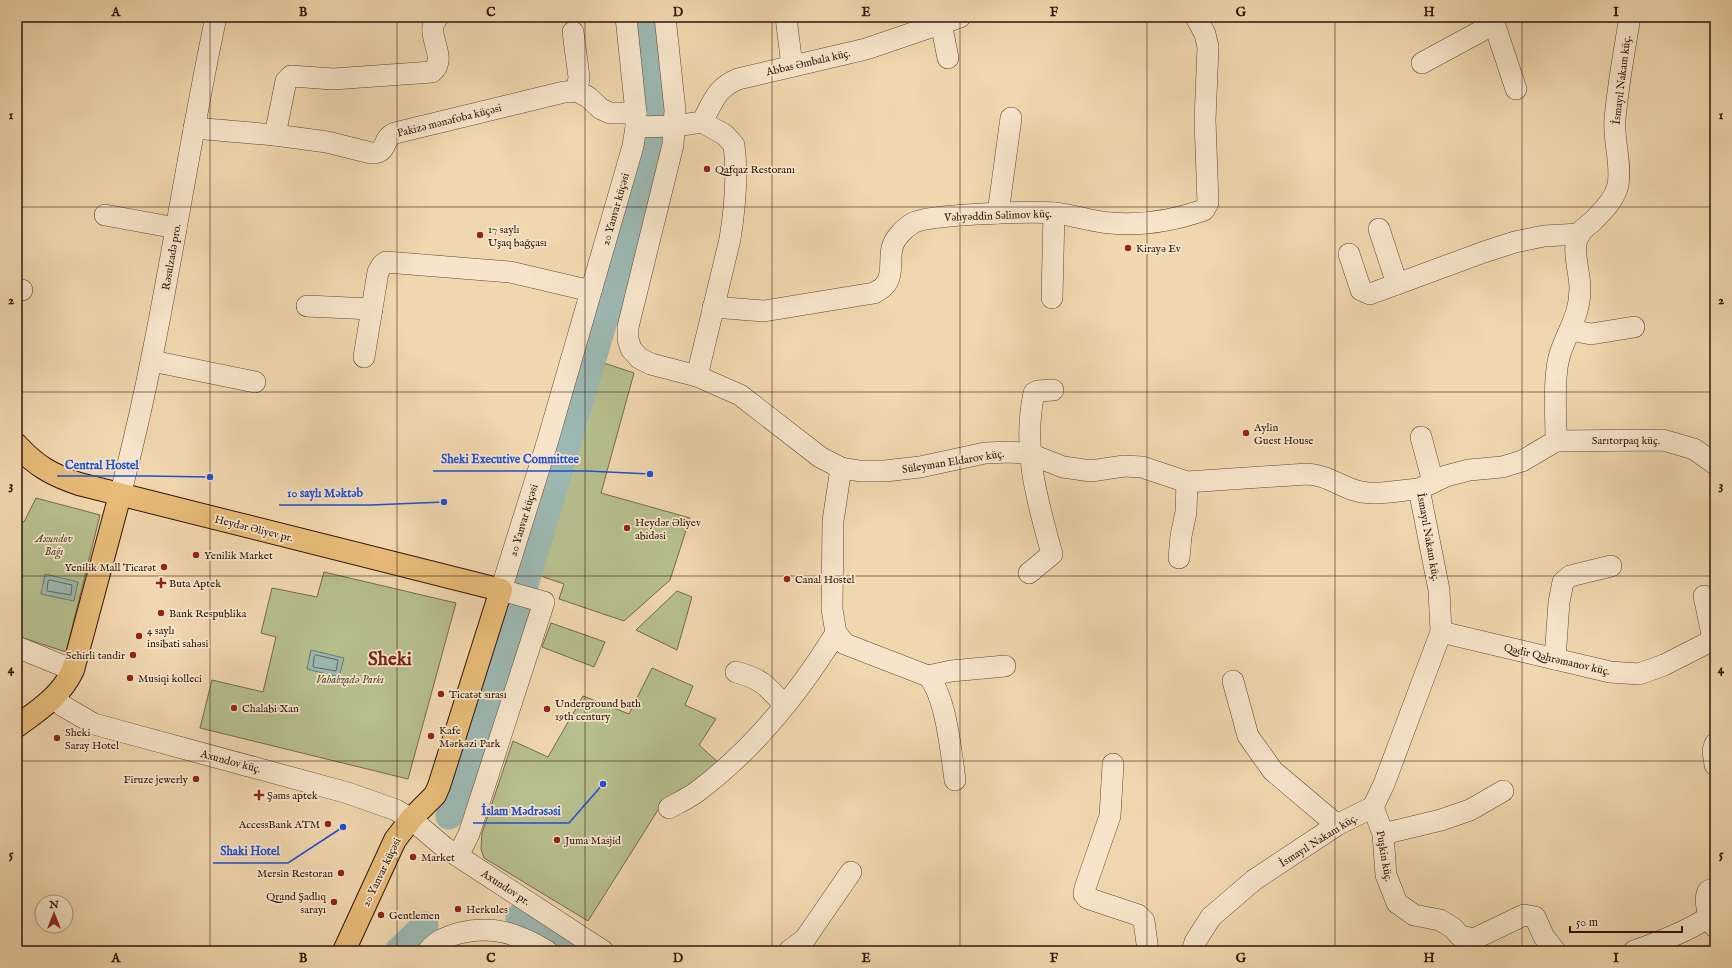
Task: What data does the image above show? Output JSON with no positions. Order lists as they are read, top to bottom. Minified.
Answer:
{"streets":{"main road":["20 Yanvar küçəsi","Heydər Əliyev pr."],"street":["Abbas Əmbala küç.","İsmayıl Nakam küç.","Pakizə mənəfoba küçəsi","Vəhyəddin Səlimov küç.","Rəsulzadə pro.","Sarıtorpaq küç.","Süleyman Eldarov küç.","Qədir Qəhrəmanov küç.","Axundov küç.","Puşkin küç.","Axundov pr."]},"crossings":[["İsmayıl Nakam küç.","Sarıtorpaq küç."],["İsmayıl Nakam küç.","Süleyman Eldarov küç."],["İsmayıl Nakam küç.","Qədir Qəhrəmanov küç."],["İsmayıl Nakam küç.","Puşkin küç."],["Pakizə mənəfoba küçəsi","Rəsulzadə pro."],["20 Yanvar küçəsi","Heydər Əliyev pr."],["20 Yanvar küçəsi","Axundov küç."],["20 Yanvar küçəsi","Axundov pr."],["Rəsulzadə pro.","Heydər Əliyev pr."],["Axundov küç.","Axundov pr."]],"districts":["Sheki"],"parks":["Axundov Bağı","Vahabzadə Parkı"],"places":{"other":["Qafqaz Restoranı","17 saylı Uşaq bağçası","Kirayə Ev","Aylin Guest House","Sheki Executive Committee","Central Hostel","10 saylı Məktəb","Heydər Əliyev abidəsi","Yenilik Market","Yenilik Mall Ticarət","Canal Hostel","Bank Respublika","4 saylı insibati sahəsi","Sehirli təndir","Musiqi kolleci","Ticatət sırası","Chalabi Xan","Underground bath 19th century","Kafe Mərkəzi Park","Sheki Saray Hotel","Firuze jewerly","İslam Mədrəsəsi","AccessBank ATM","Shaki Hotel","Juma Masjid","Market","Mersin Restoran","Qrand Şadlıq sarayı","Herkules","Gentlemen"],"health":["Buta Aptek","Şəms aptek"]},"scale_bar":"50 m","north":"top","grid":{"columns":["A","B","C","D","E","F","G","H","I"],"rows":["1","2","3","4","5"]}}
